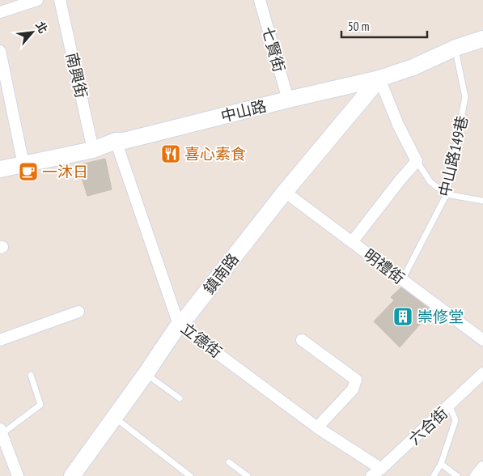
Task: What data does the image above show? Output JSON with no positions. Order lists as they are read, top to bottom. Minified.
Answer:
{"streets":{"street":["七賢街","南興街","中山路","明禮街","鎮南路","立德街","六合街"],"lane":["中山路149巷"]},"crossings":[["七賢街","中山路"],["南興街","中山路"],["中山路","中山路149巷"],["中山路","鎮南路"],["中山路","立德街"],["中山路149巷","明禮街"],["明禮街","鎮南路"],["鎮南路","立德街"],["立德街","六合街"]],"places":{"restaurant":["喜心素食"],"cafe":["一沐日"],"building":["崇修堂"]},"scale_bar":"50 m","north":"top right"}
